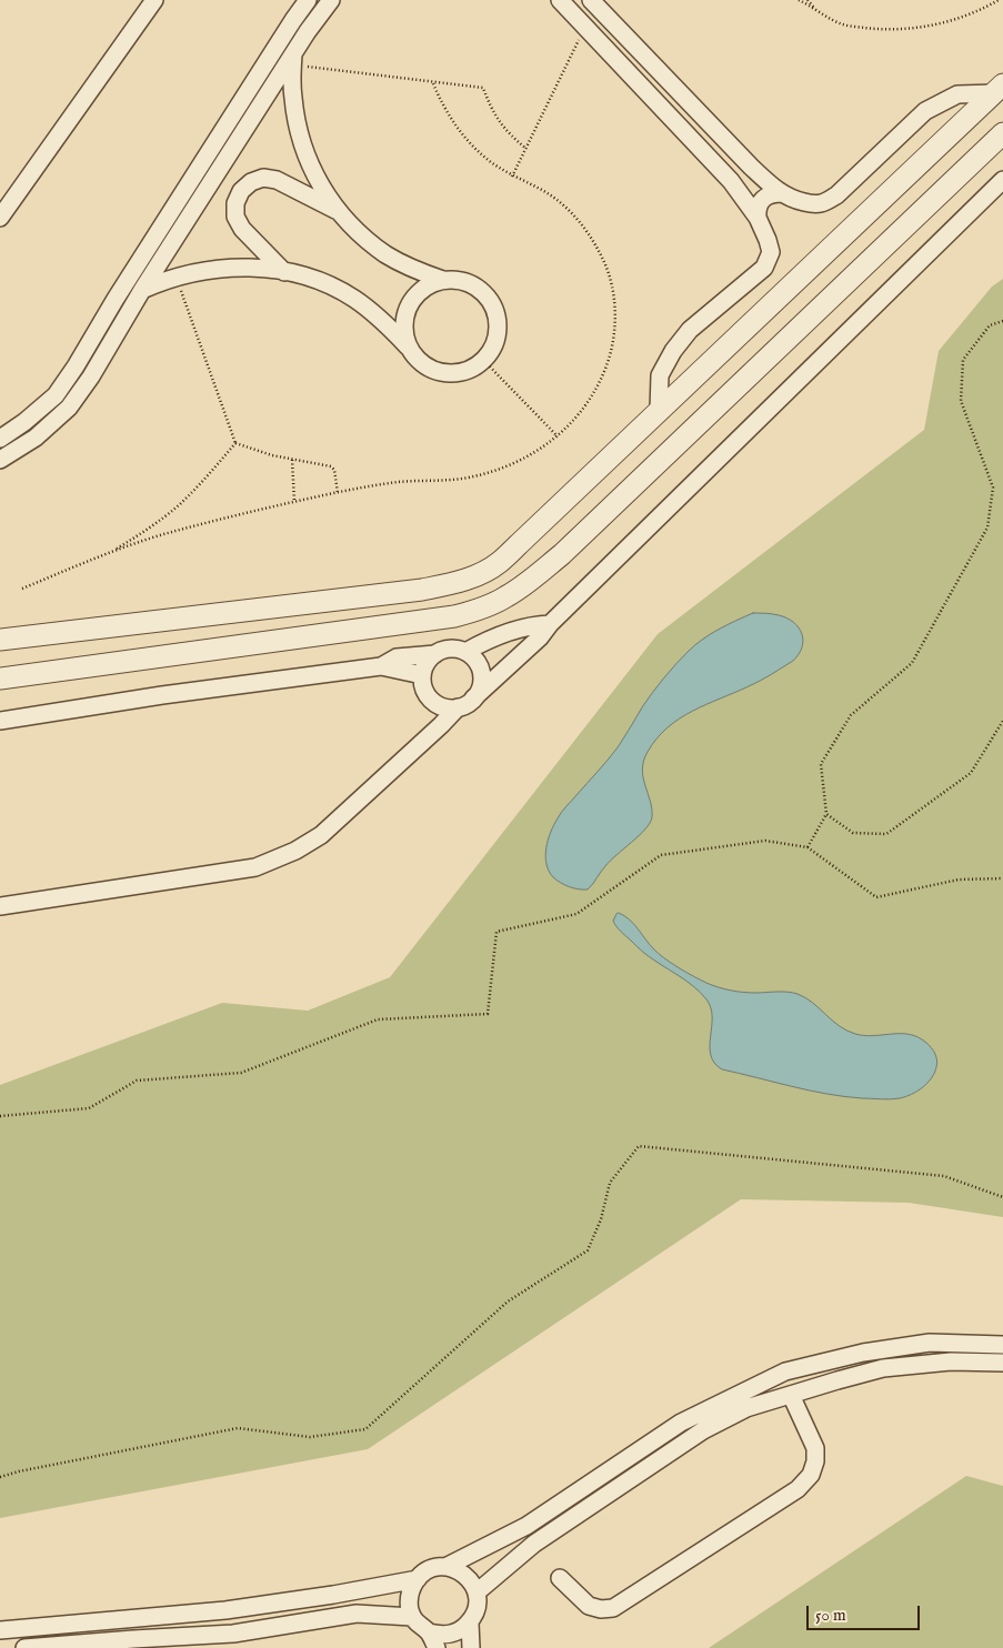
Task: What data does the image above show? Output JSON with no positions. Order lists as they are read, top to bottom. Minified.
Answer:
{"scale_bar":"50 m"}
